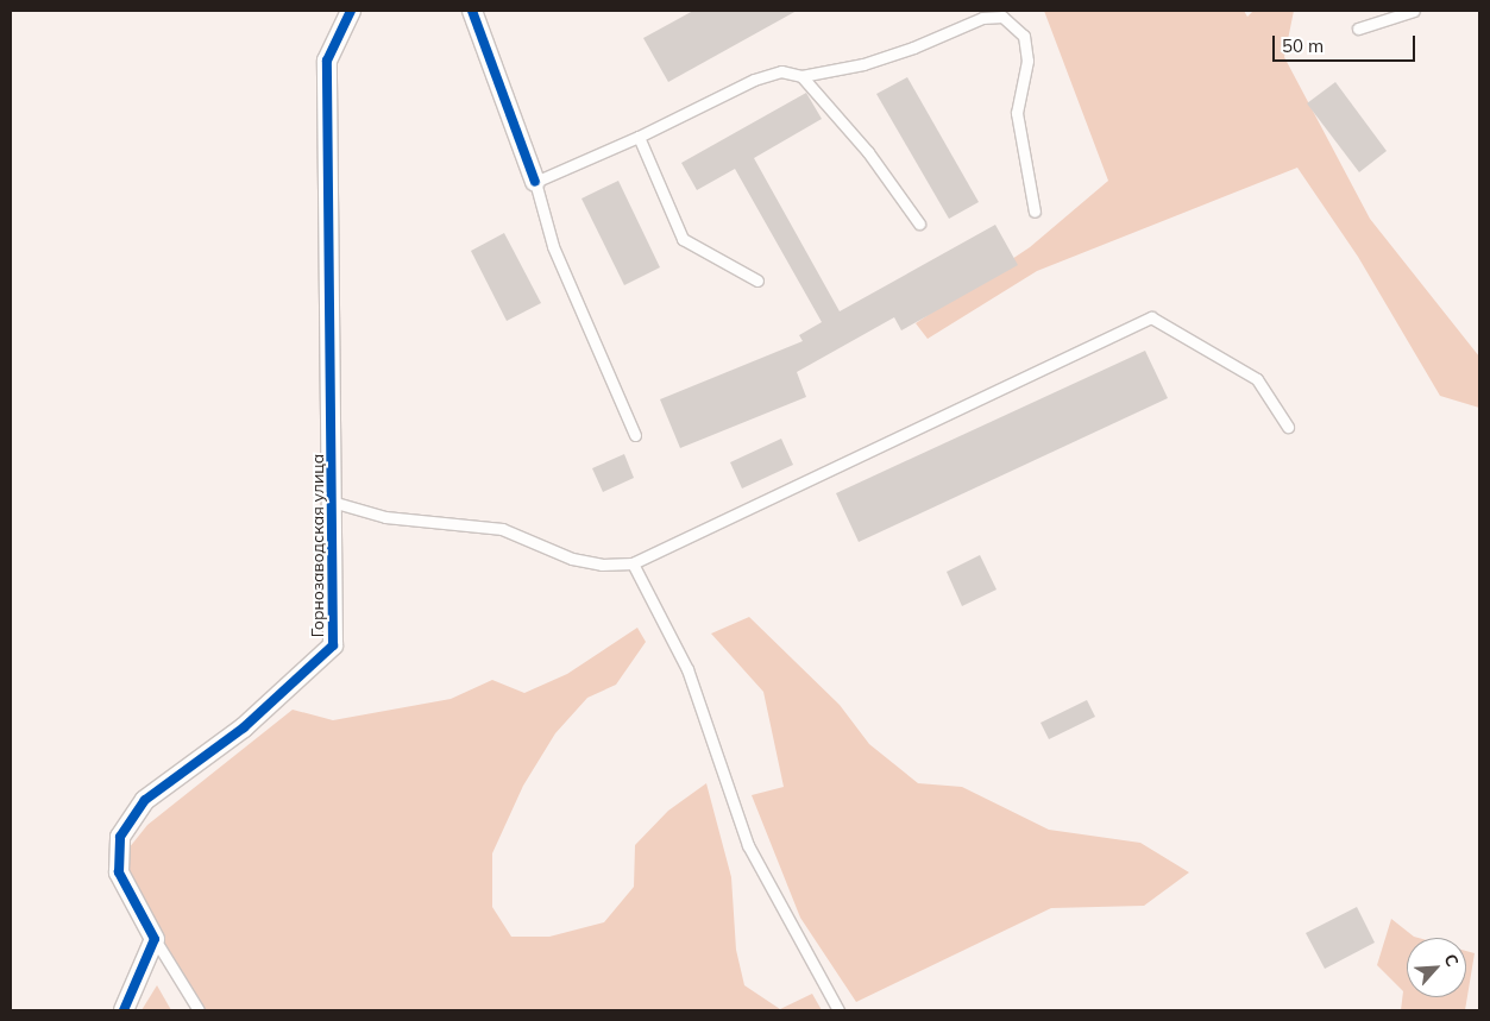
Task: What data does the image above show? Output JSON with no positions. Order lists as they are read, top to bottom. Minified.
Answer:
{"streets":{"street":["Горнозаводская улица"]},"scale_bar":"50 m","north":"top right"}
